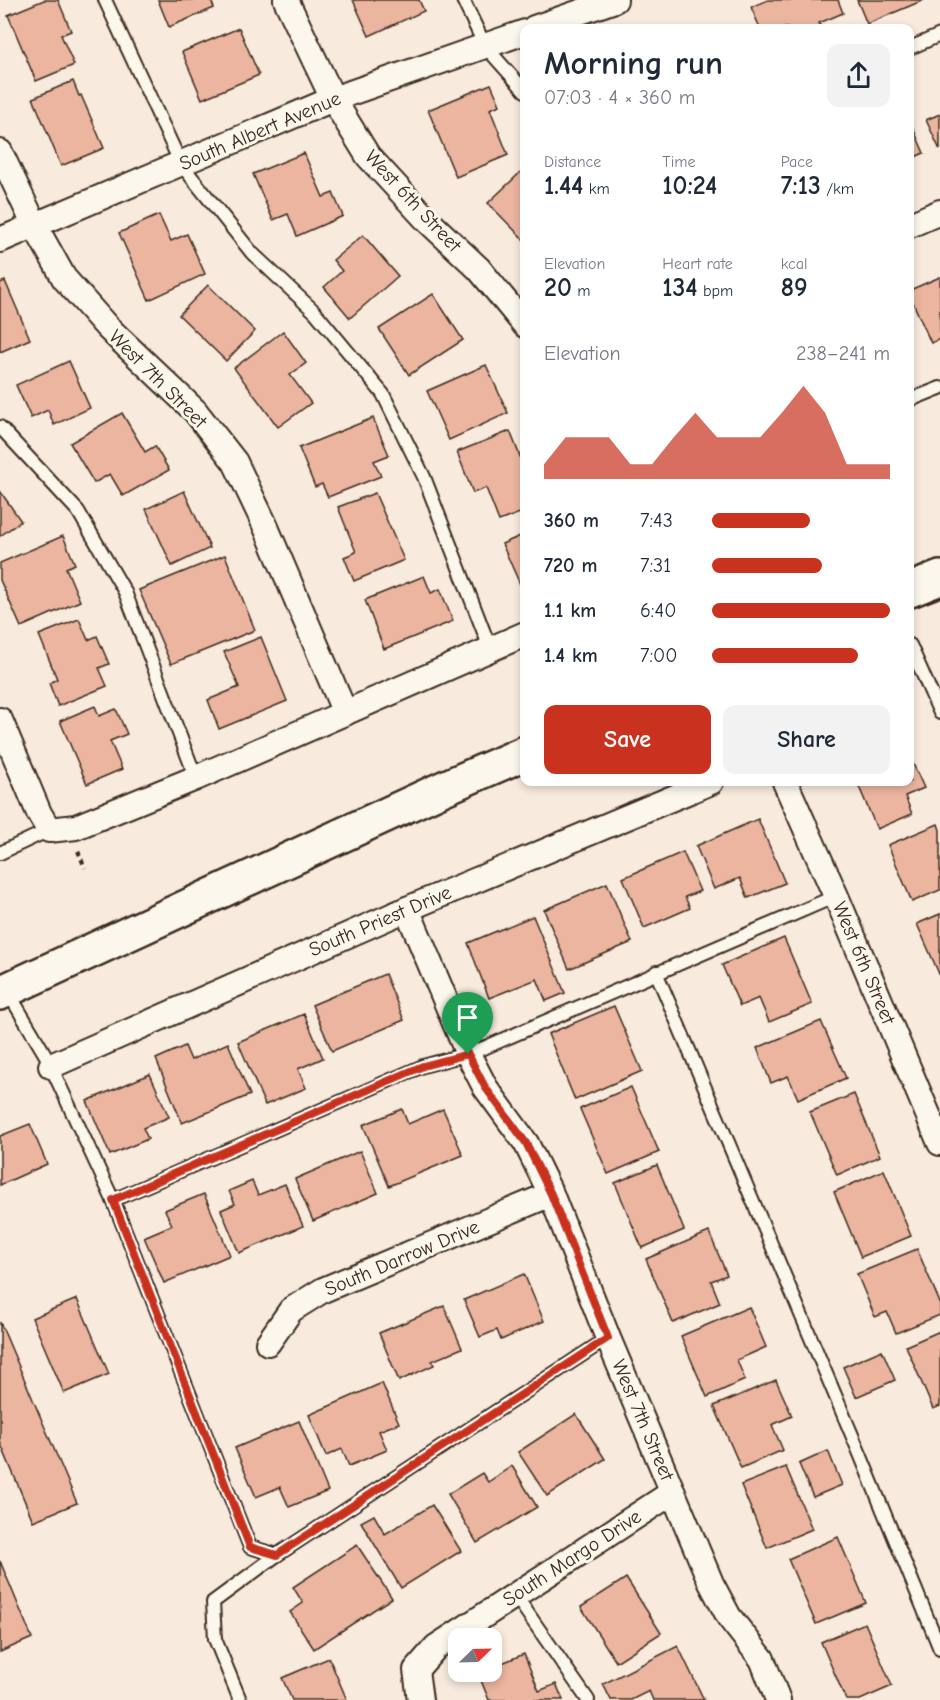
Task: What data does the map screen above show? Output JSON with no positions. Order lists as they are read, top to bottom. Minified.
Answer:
{"streets":{"street":["South Albert Avenue","West 6th Street","West 7th Street","South Priest Drive","South Darrow Drive","South Margo Drive"]},"crossings":[["South Albert Avenue","West 6th Street"],["South Albert Avenue","West 7th Street"],["West 7th Street","South Priest Drive"],["West 7th Street","South Darrow Drive"],["West 7th Street","South Margo Drive"]],"north":"top right","page":{"heading":["Morning run","07:03 · 4 × 360 m"],"stats":[["Distance","1.44 km"],["Time","10:24"],["Pace","7:13 /km"],["Elevation","20 m"],["Heart rate","134 bpm"],["kcal","89"]],"chart":["Elevation","238–241 m"],"list":[{"name":"360 m","note":"7:43"},{"name":"720 m","note":"7:31"},{"name":"1.1 km","note":"6:40"},{"name":"1.4 km","note":"7:00"}],"buttons":["Save","Share"]}}
